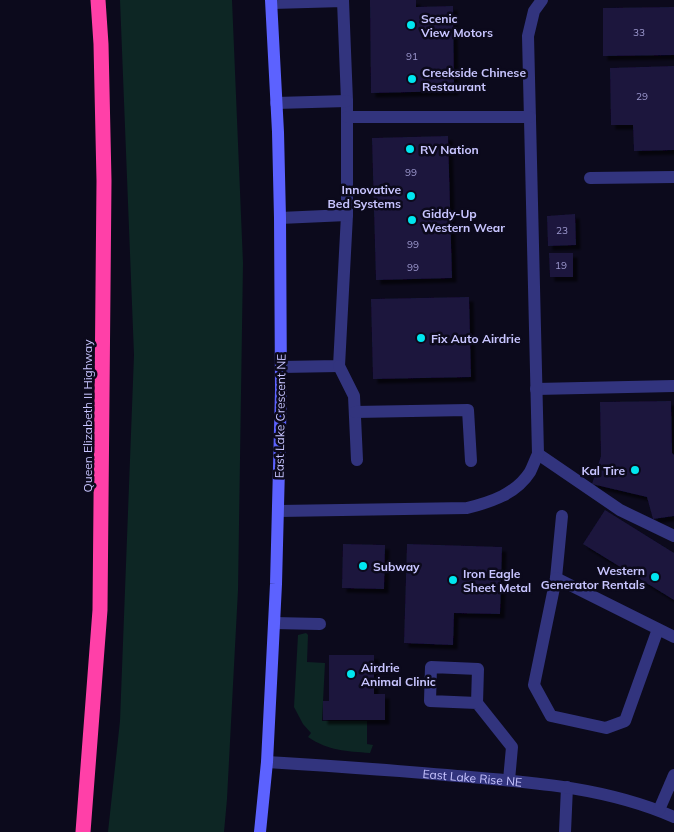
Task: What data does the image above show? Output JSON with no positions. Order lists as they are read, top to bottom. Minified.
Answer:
{"streets":{"highway":["Queen Elizabeth II Highway"],"street":["East Lake Crescent NE","East Lake Rise NE"]},"crossings":[["East Lake Crescent NE","East Lake Rise NE"]],"places":["Scenic View Motors","Creekside Chinese Restaurant","RV Nation","Innovative Bed Systems","Giddy-Up Western Wear","Fix Auto Airdrie","Kal Tire","Subway","Western Generator Rentals","Iron Eagle Sheet Metal","Airdrie Animal Clinic"],"house_numbers":["33","91","29","99","23","99","19","99"]}
